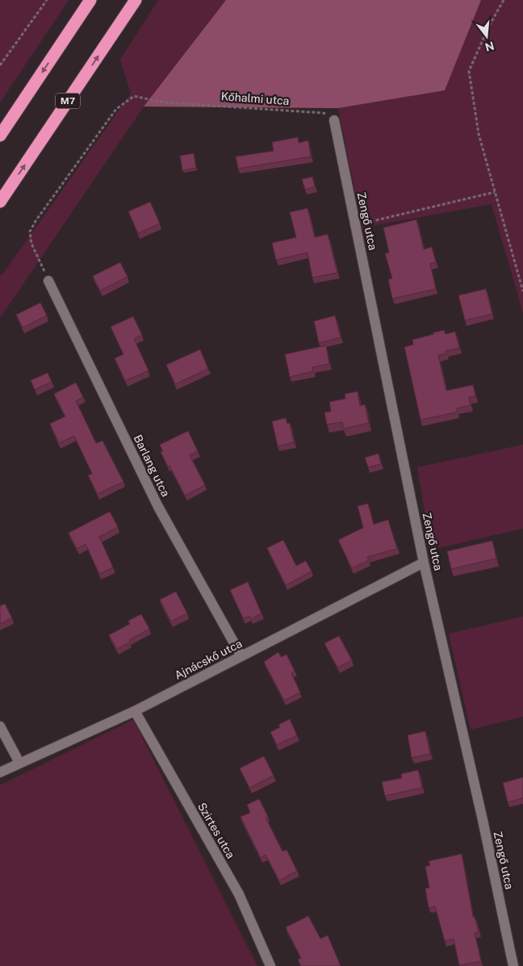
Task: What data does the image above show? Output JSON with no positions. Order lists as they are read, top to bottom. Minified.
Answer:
{"streets":{"highway":["M7"],"street":["Zengő utca","Barlang utca","Ajnácskő utca","Szirtes utca"],"path":["Kőhalmi utca"]},"crossings":[["Kőhalmi utca","Zengő utca"],["Kőhalmi utca","Barlang utca"],["Zengő utca","Ajnácskő utca"],["Barlang utca","Ajnácskő utca"],["Ajnácskő utca","Szirtes utca"]],"north":"bottom"}
